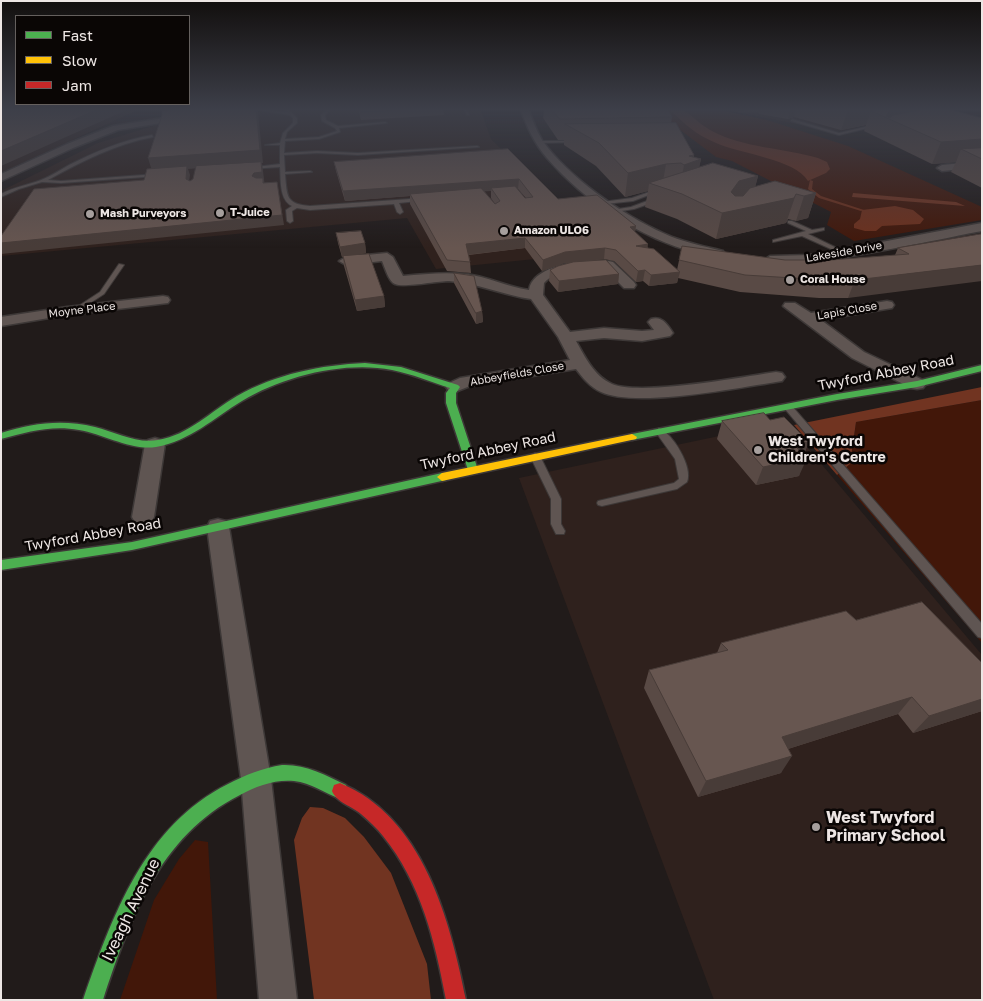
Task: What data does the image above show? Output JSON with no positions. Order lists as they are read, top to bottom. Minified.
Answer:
{"streets":{"street":["Lakeside Drive","Moyne Place","Lapis Close","Twyford Abbey Road","Abbeyfields Close","Iveagh Avenue"]},"crossings":[["Lapis Close","Twyford Abbey Road"],["Twyford Abbey Road","Abbeyfields Close"]],"places":["T-Juice","Mash Purveyors","Amazon ULO6","Coral House","West Twyford Children's Centre","West Twyford Primary School"],"legend":["Fast","Slow","Jam"]}
